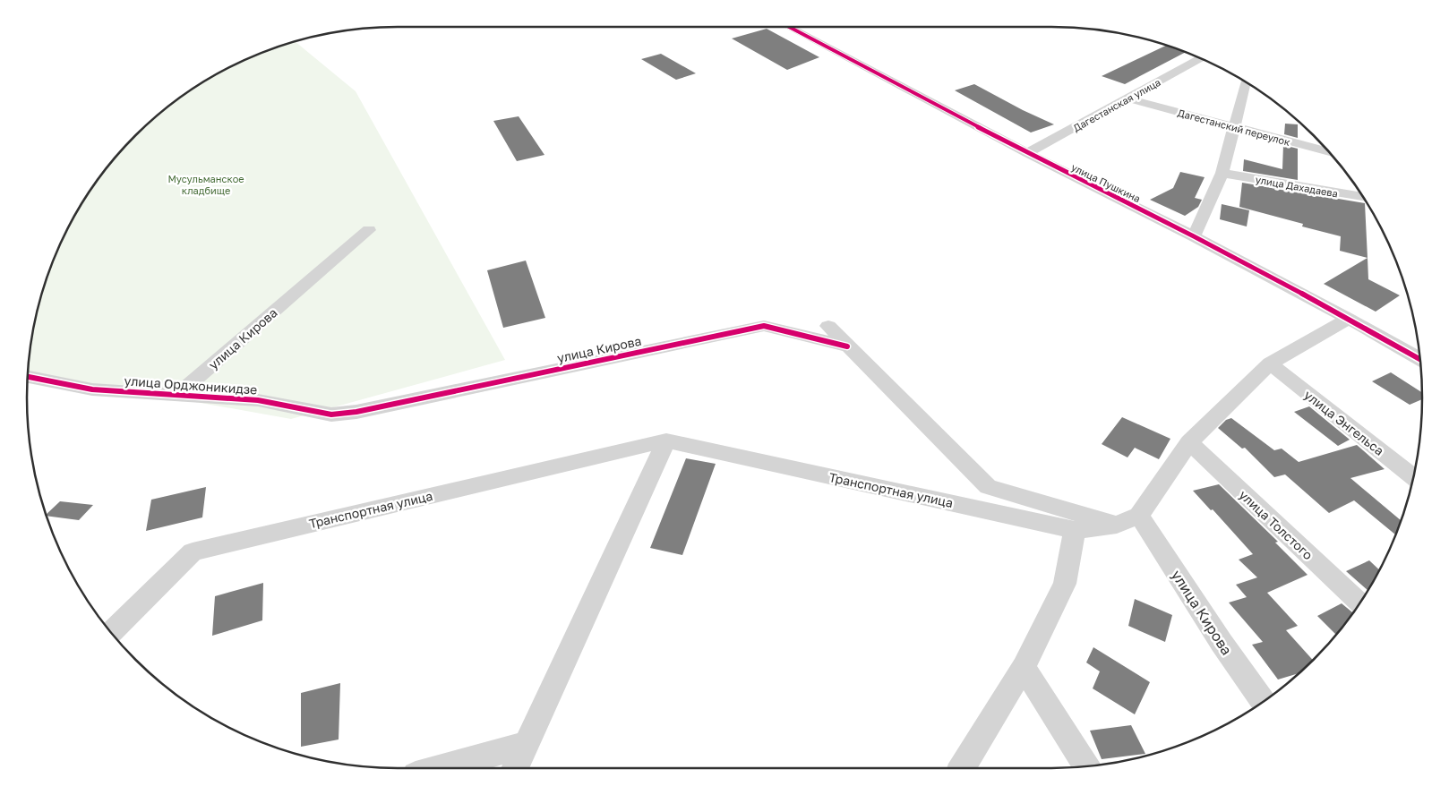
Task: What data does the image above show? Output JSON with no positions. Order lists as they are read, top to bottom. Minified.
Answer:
{"streets":{"street":["Дагестанская улица","Дагестанский переулок","улица Пушкина","улица Дахадаева","улица Кирова","улица Орджоникидзе","улица Энгельса","Транспортная улица","улица Толстого"]},"crossings":[["Дагестанская улица","Дагестанский переулок"],["Дагестанская улица","улица Пушкина"],["улица Кирова","улица Орджоникидзе"]],"parks":["Мусульманское кладбище"]}
